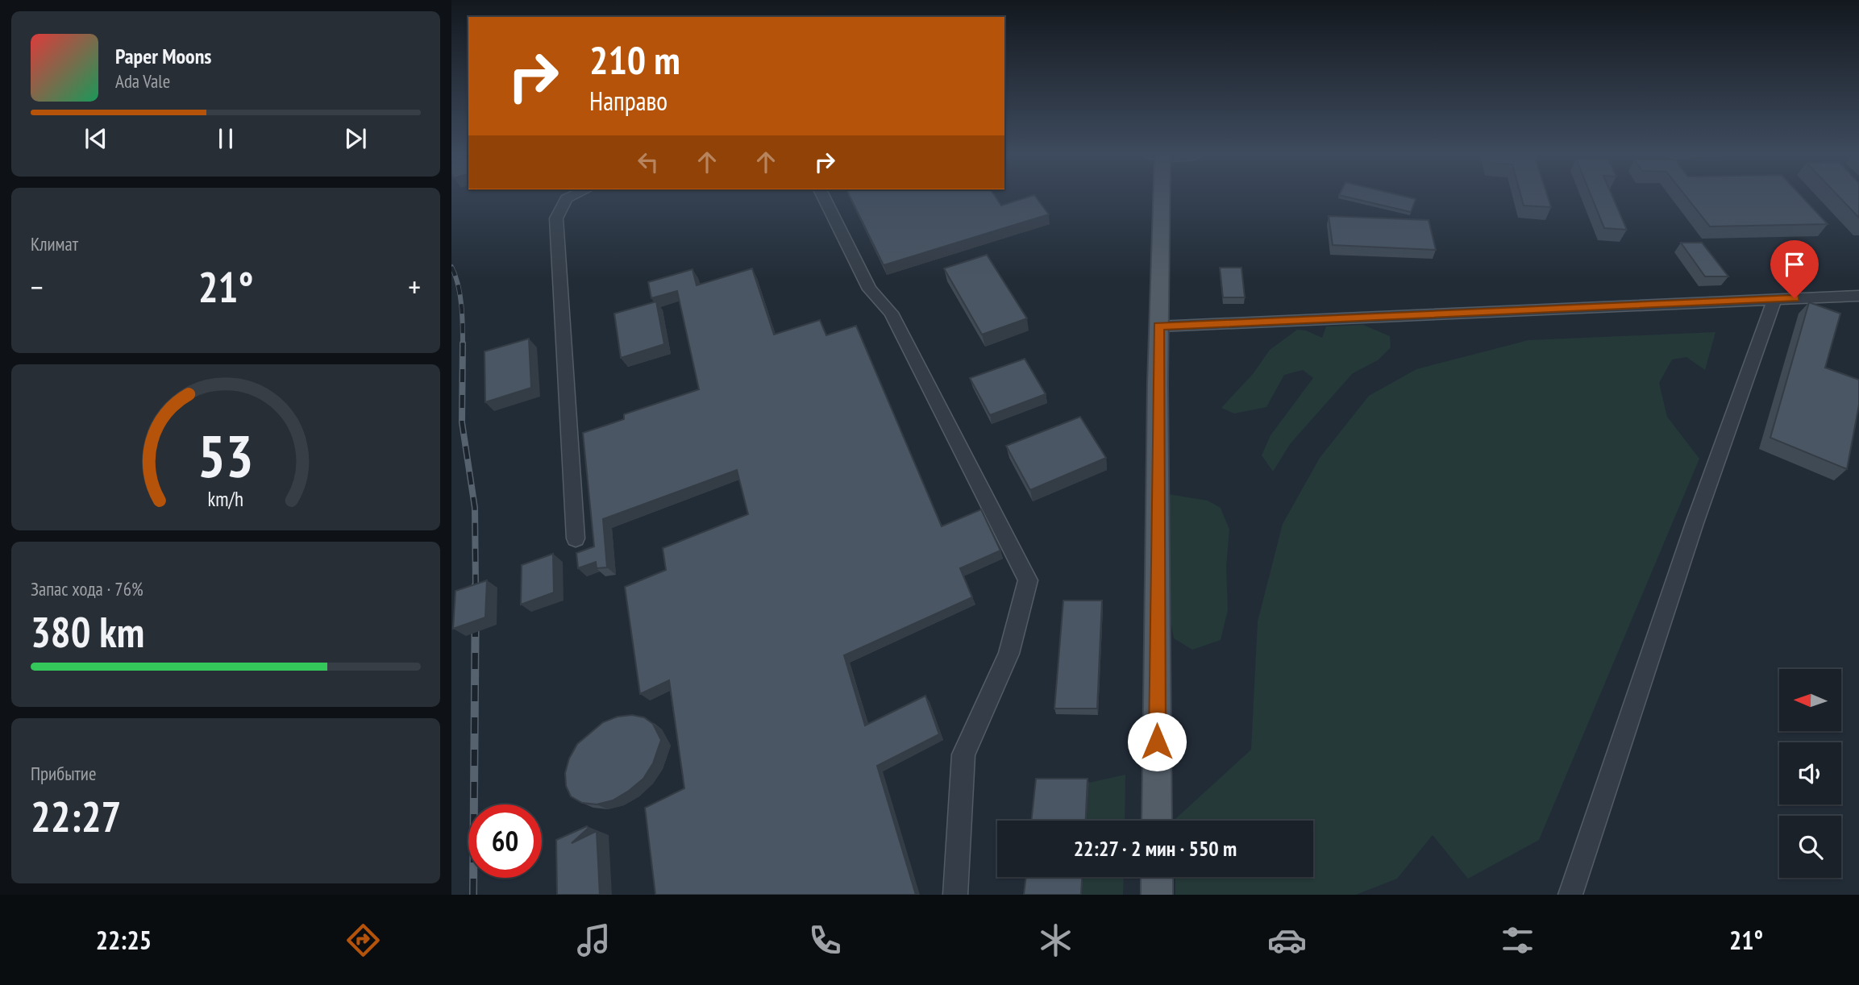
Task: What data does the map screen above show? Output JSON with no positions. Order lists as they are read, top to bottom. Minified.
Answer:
{"north":"left","page":{"turn":["210 m","Направо"],"song":["Paper Moons","Ada Vale"],"tile":["Климат",["Запас хода · 76%","380 km"],["Прибытие","22:27"]],"heat":["−","21°","+"],"limit":"60","trip":"22:27 · 2 мин · 550 m","tabs":["22:25","21°"],"gauge":["53","km/h"]}}
